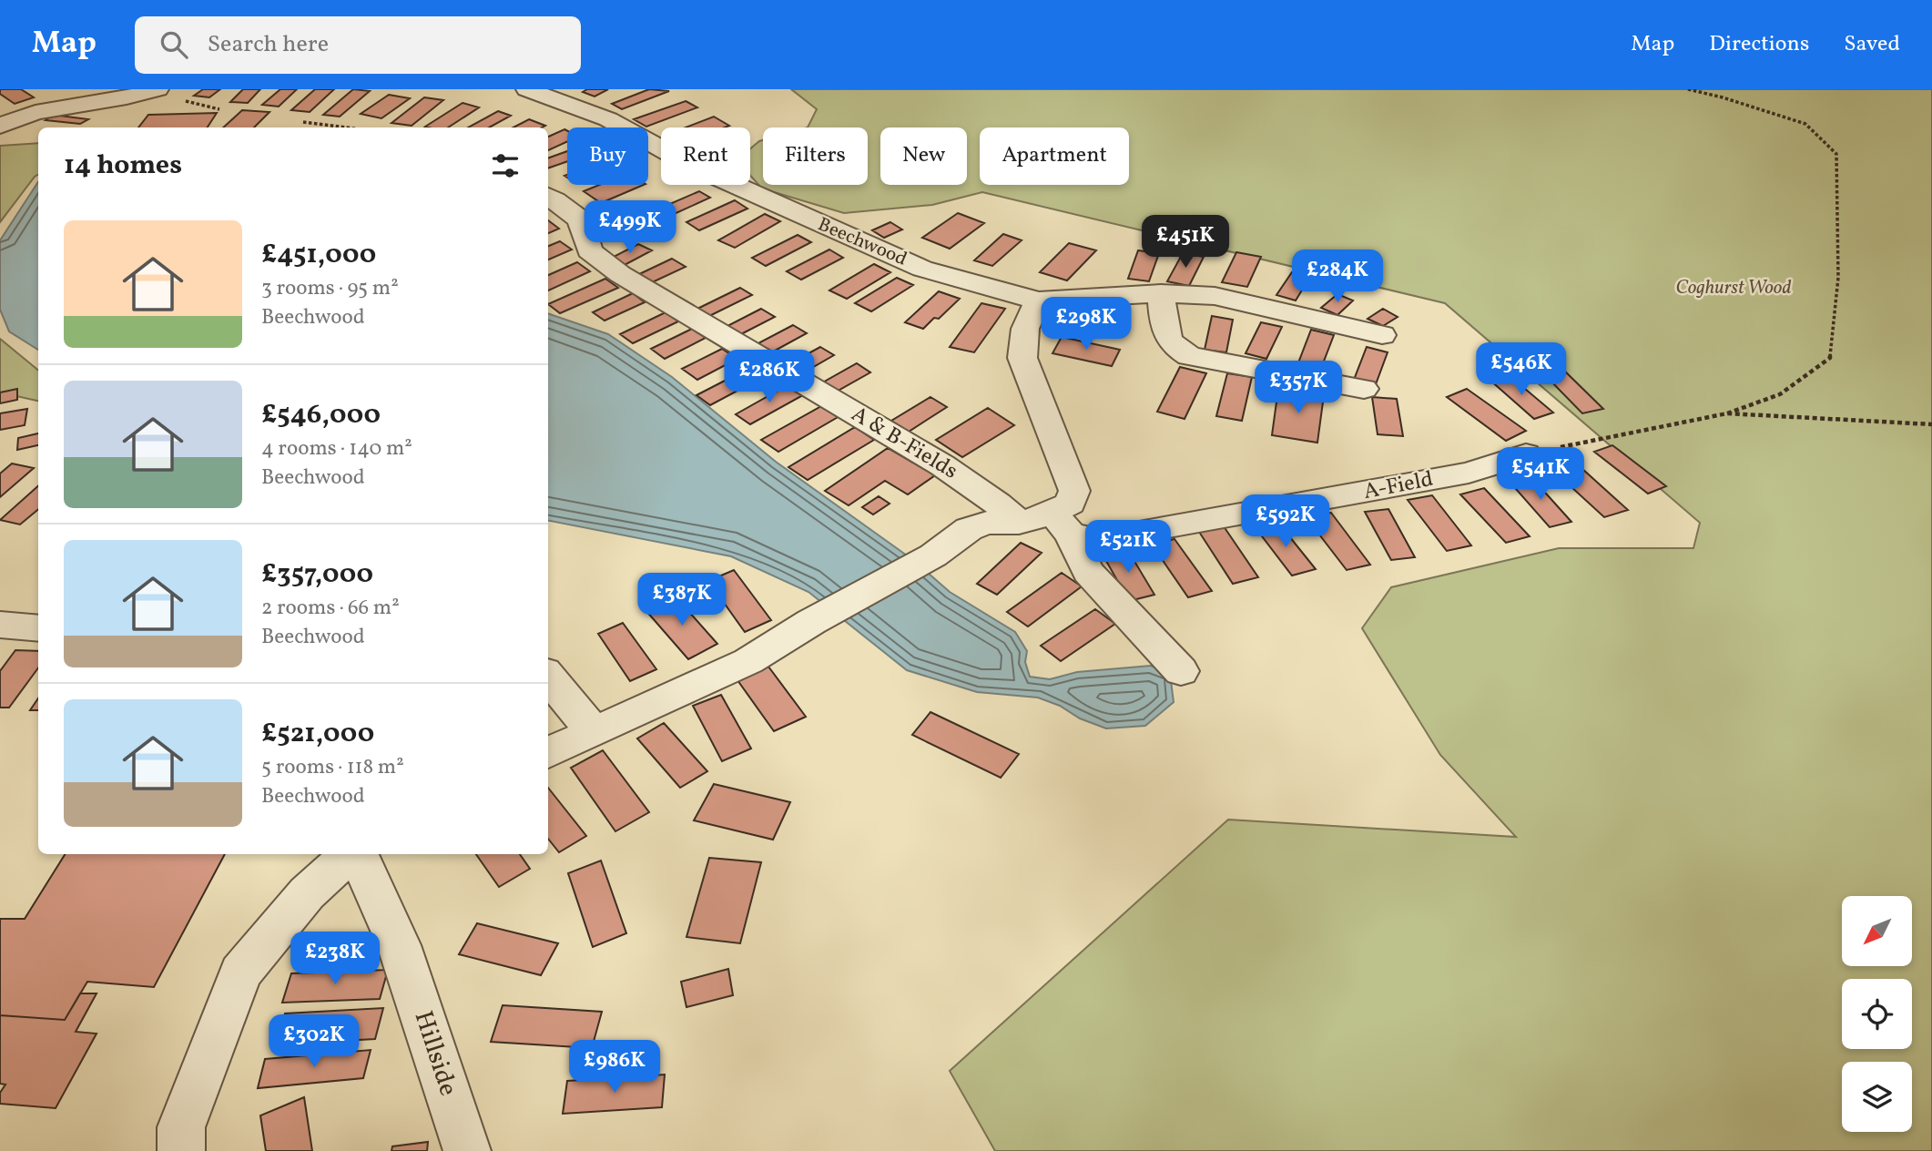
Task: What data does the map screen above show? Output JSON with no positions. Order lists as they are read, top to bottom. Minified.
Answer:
{"streets":{"street":["Beechwood","A & B-Fields","A-Field","Hillside"]},"parks":["Coghurst Wood"],"north":"bottom left","page":{"header":"Map","search":"Search here","nav":["Map","Directions","Saved"],"chip":["Buy","Rent","Filters","New","Apartment"],"heading":"14 homes","price":["£499K","£451K","£284K","£298K","£546K","£286K","£357K","£541K","£592K","£521K","£387K","£238K","£302K","£986K"],"list":[{"name":"£451,000","note":"3 rooms · 95 m² · Beechwood"},{"name":"£546,000","note":"4 rooms · 140 m² · Beechwood"},{"name":"£357,000","note":"2 rooms · 66 m² · Beechwood"},{"name":"£521,000","note":"5 rooms · 118 m² · Beechwood"}]}}
